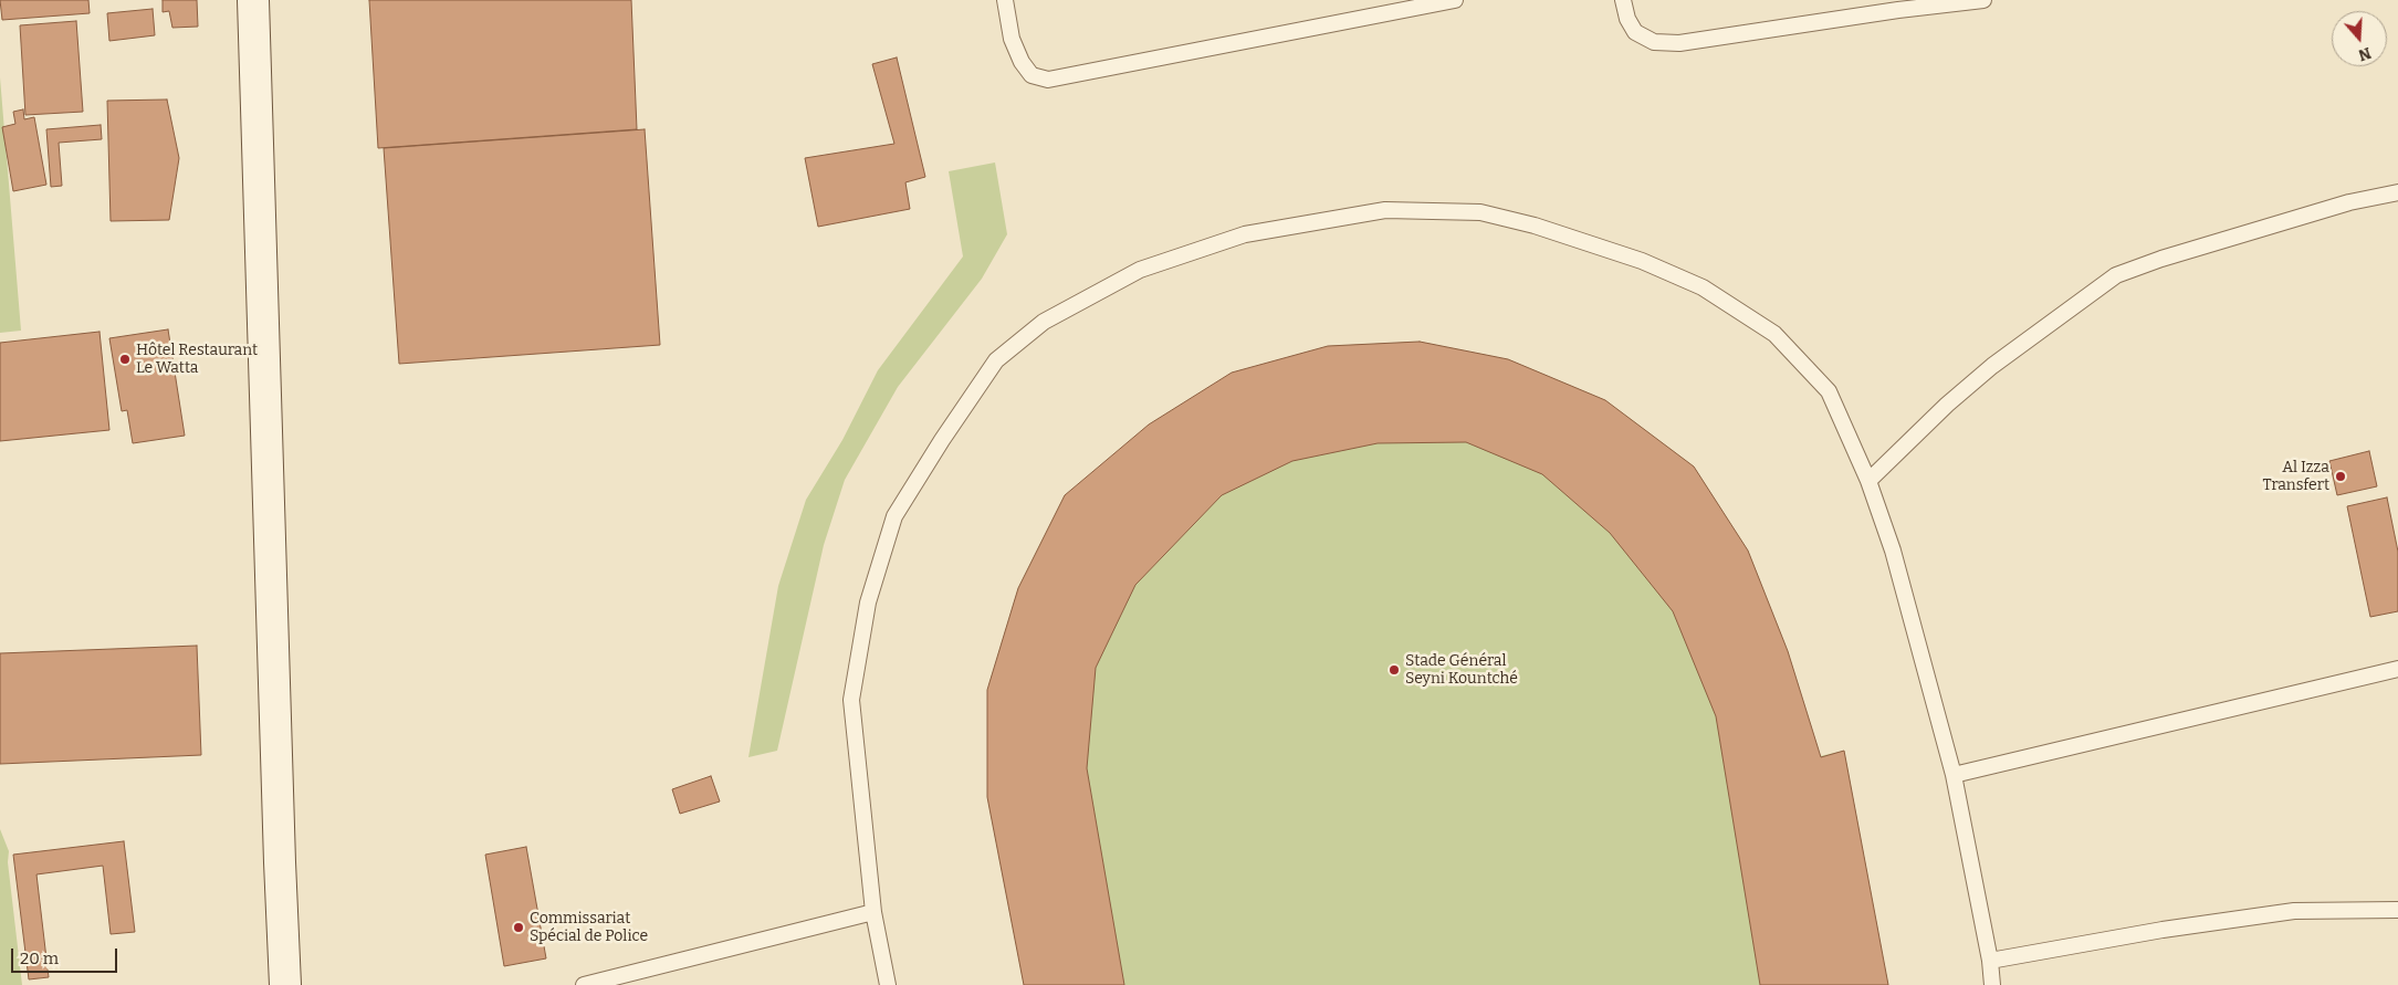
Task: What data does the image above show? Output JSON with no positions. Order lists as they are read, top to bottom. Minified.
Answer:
{"places":["Hôtel Restaurant Le Watta","Al Izza Transfert","Stade Général Seyni Kountché","Commissariat Spécial de Police"],"scale_bar":"20 m","north":"bottom"}
